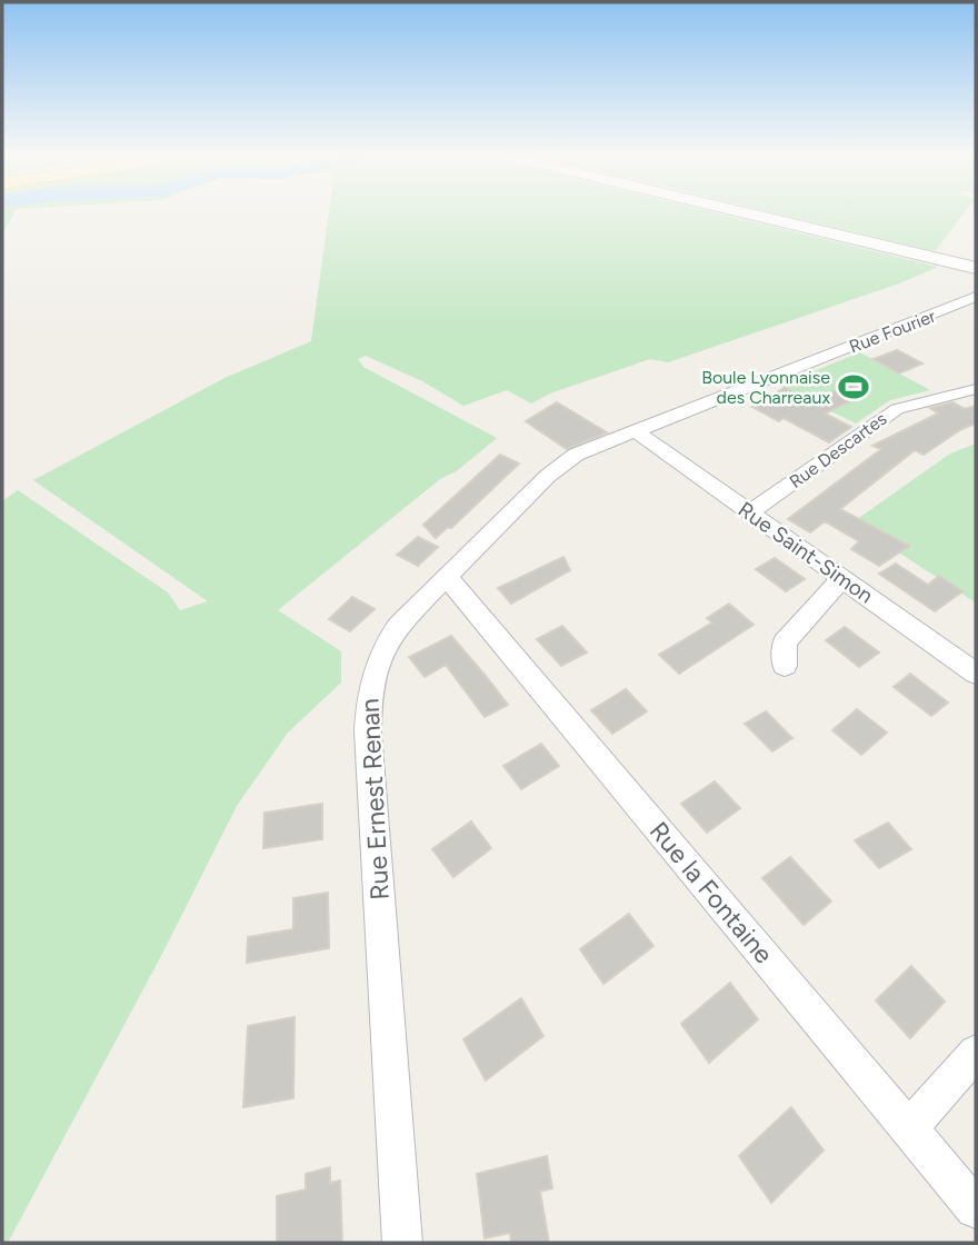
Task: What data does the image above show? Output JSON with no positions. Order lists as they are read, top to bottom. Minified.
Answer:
{"streets":{"street":["Rue Fourier","Rue Descartes","Rue Saint-Simon","Rue Ernest Renan","Rue la Fontaine"]},"crossings":[["Rue Fourier","Rue Saint-Simon"],["Rue Fourier","Rue Ernest Renan"],["Rue Descartes","Rue Saint-Simon"],["Rue Saint-Simon","Rue Ernest Renan"],["Rue Ernest Renan","Rue la Fontaine"]],"places":{"sports":["Boule Lyonnaise des Charreaux"]}}
